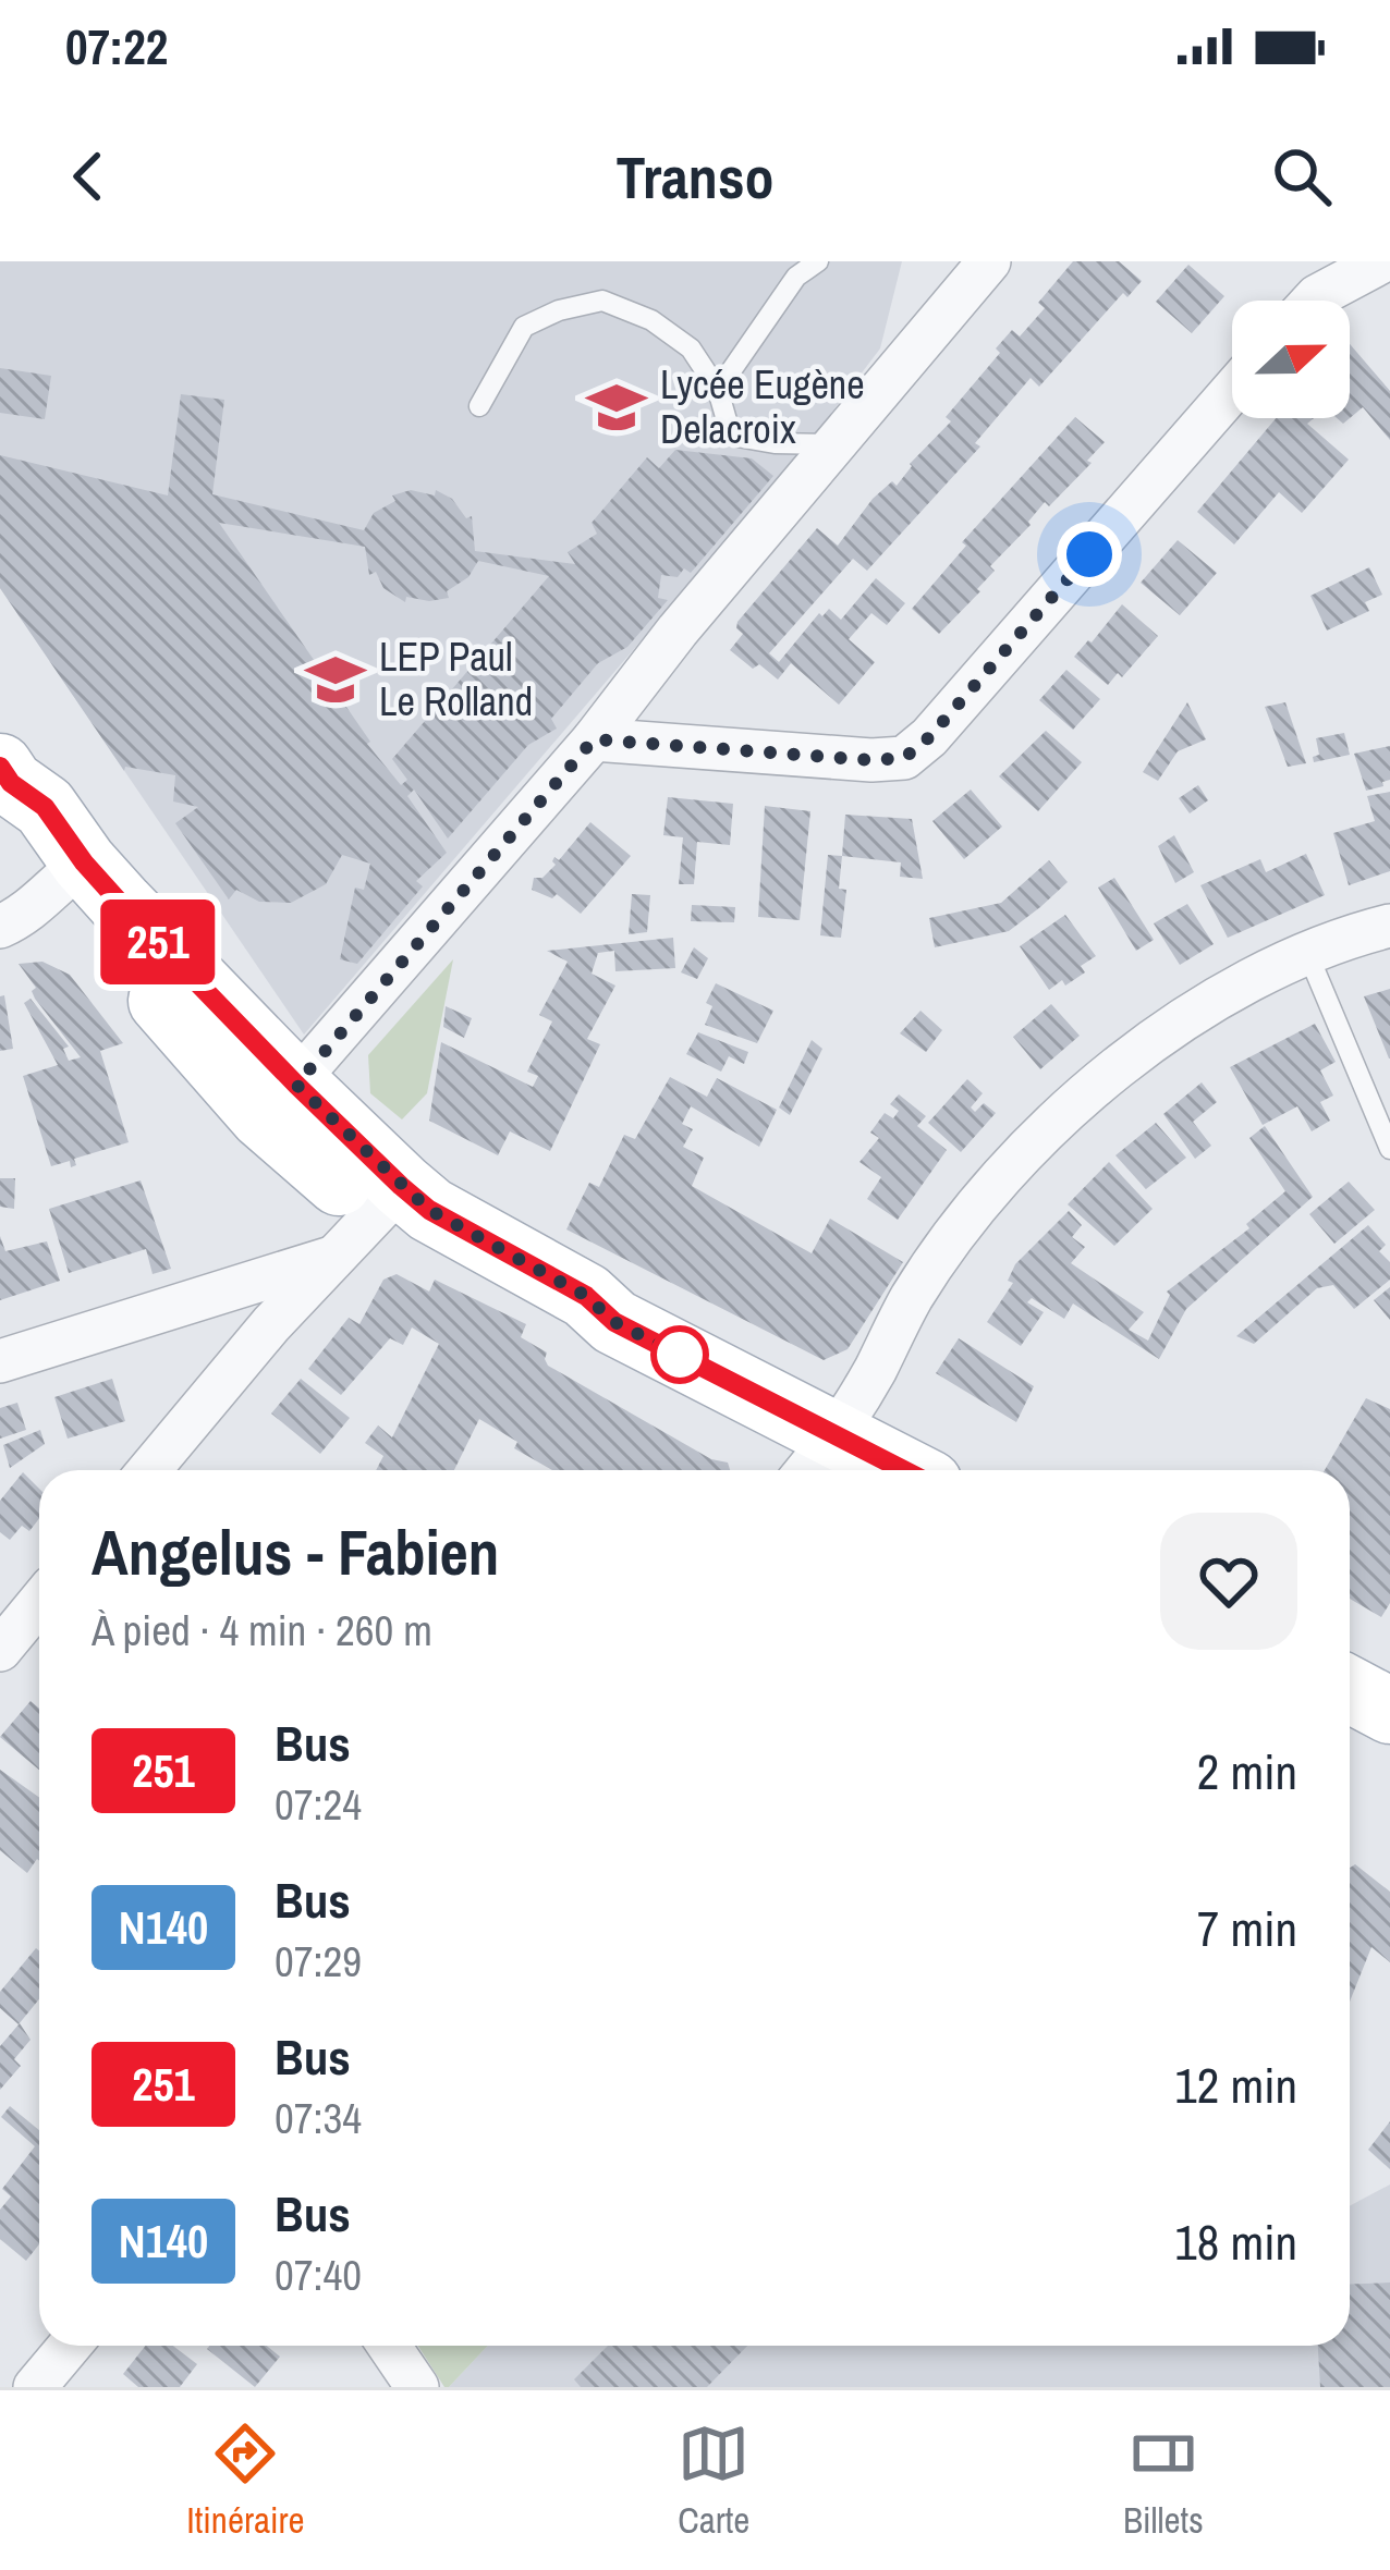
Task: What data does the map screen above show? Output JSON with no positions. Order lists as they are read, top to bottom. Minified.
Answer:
{"places":{"school or university":["Lycée Eugène Delacroix","LEP Paul Le Rolland"]},"lines":["bus line 251"],"north":"right","page":{"status":"07:22","header":"Transo","on_map":"251","heading":["Angelus - Fabien","À pied · 4 min · 260 m"],"list":[{"mark":"251","name":"Bus","note":"07:24","value":"2 min"},{"mark":"N140","name":"Bus","note":"07:29","value":"7 min"},{"mark":"251","name":"Bus","note":"07:34","value":"12 min"},{"mark":"N140","name":"Bus","note":"07:40","value":"18 min"}],"tabs":["Itinéraire","Carte","Billets"]}}
